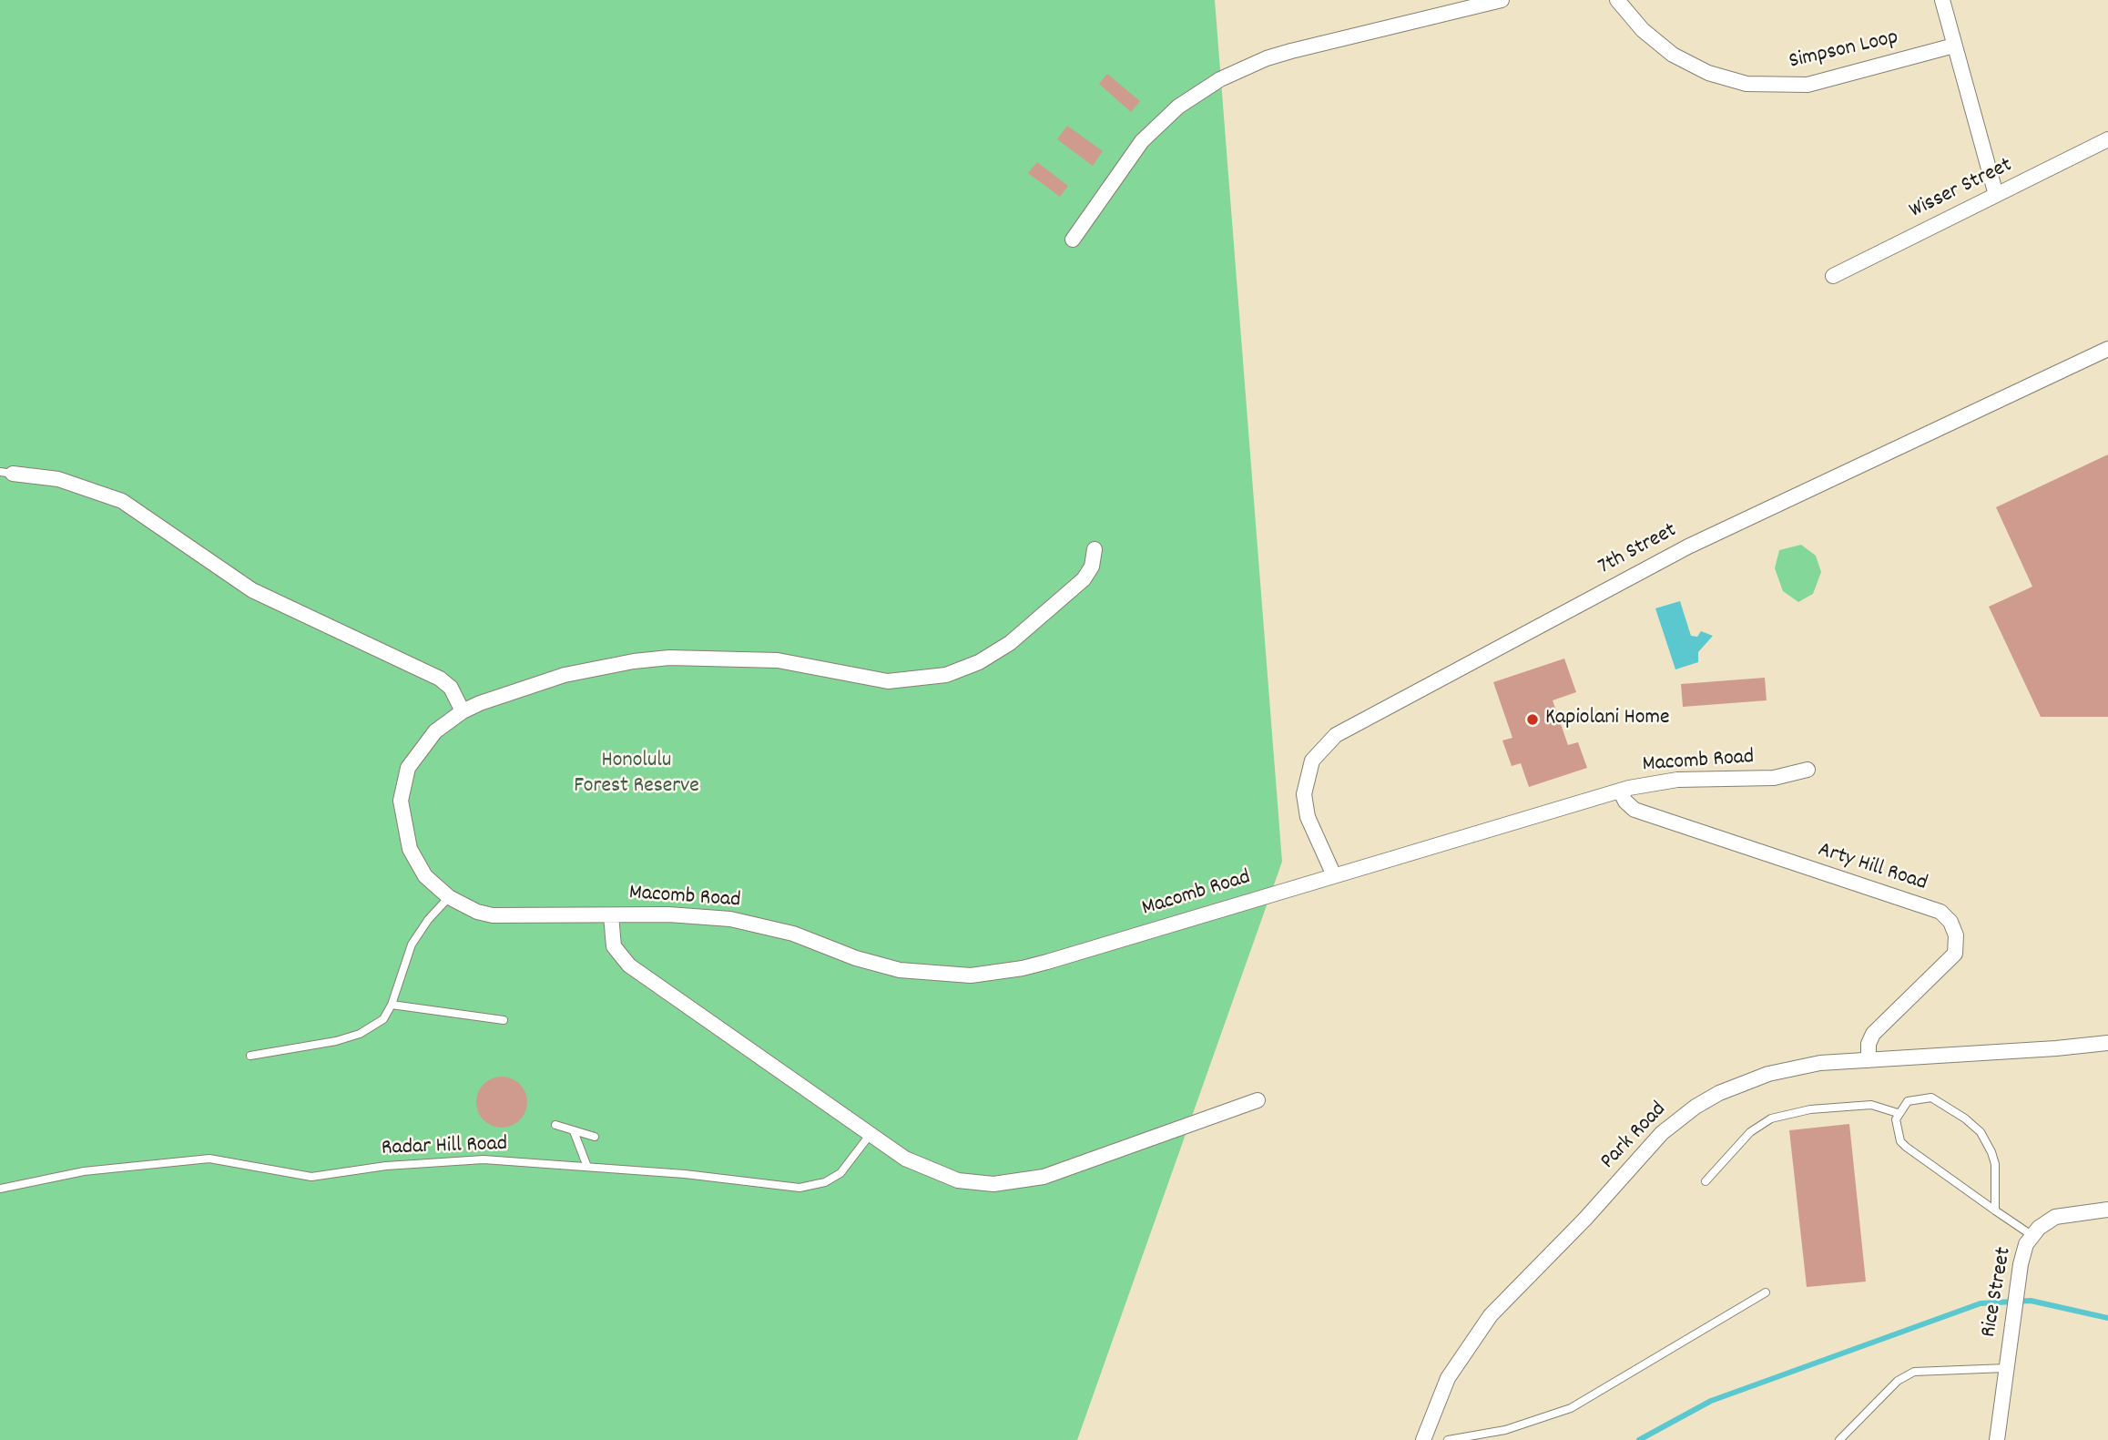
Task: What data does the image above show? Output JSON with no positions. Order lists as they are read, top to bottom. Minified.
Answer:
{"streets":{"street":["Simpson Loop","Wisser Street","7th Street","Macomb Road","Arty Hill Road","Park Road","Rice Street"],"lane":["Radar Hill Road"]},"crossings":[["7th Street","Macomb Road"],["Macomb Road","Arty Hill Road"],["Arty Hill Road","Park Road"]],"parks":["Honolulu Forest Reserve"],"places":["Kapiolani Home"]}
